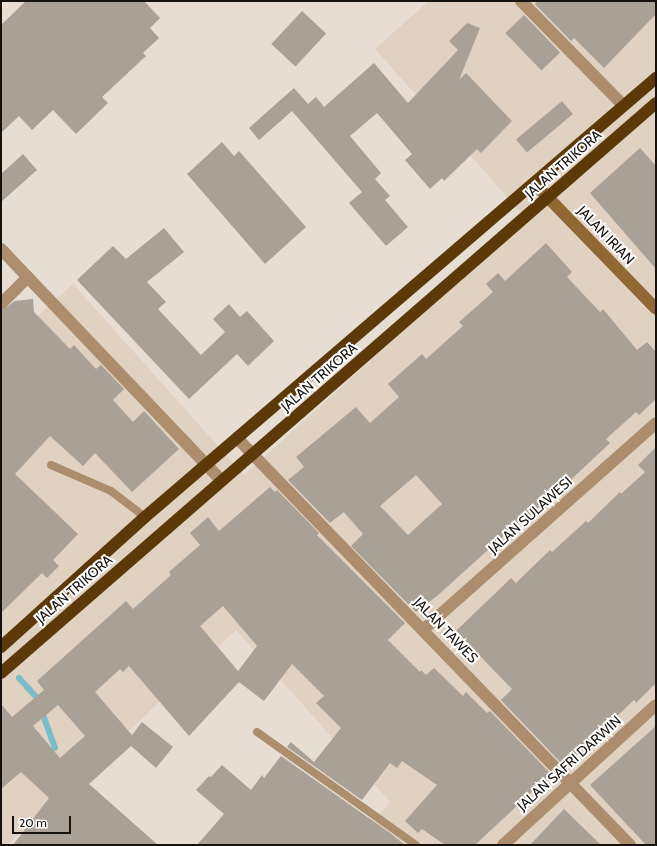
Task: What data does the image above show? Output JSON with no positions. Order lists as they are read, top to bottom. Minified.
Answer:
{"streets":{"highway":["JALAN TRIKORA"],"main road":["JALAN IRIAN"],"street":["JALAN SULAWESI","JALAN TAWES","JALAN SAFRI DARWIN"]},"crossings":[["JALAN TRIKORA","JALAN IRIAN"],["JALAN TRIKORA","JALAN TAWES"],["JALAN SULAWESI","JALAN TAWES"],["JALAN TAWES","JALAN SAFRI DARWIN"]],"scale_bar":"20 m"}
